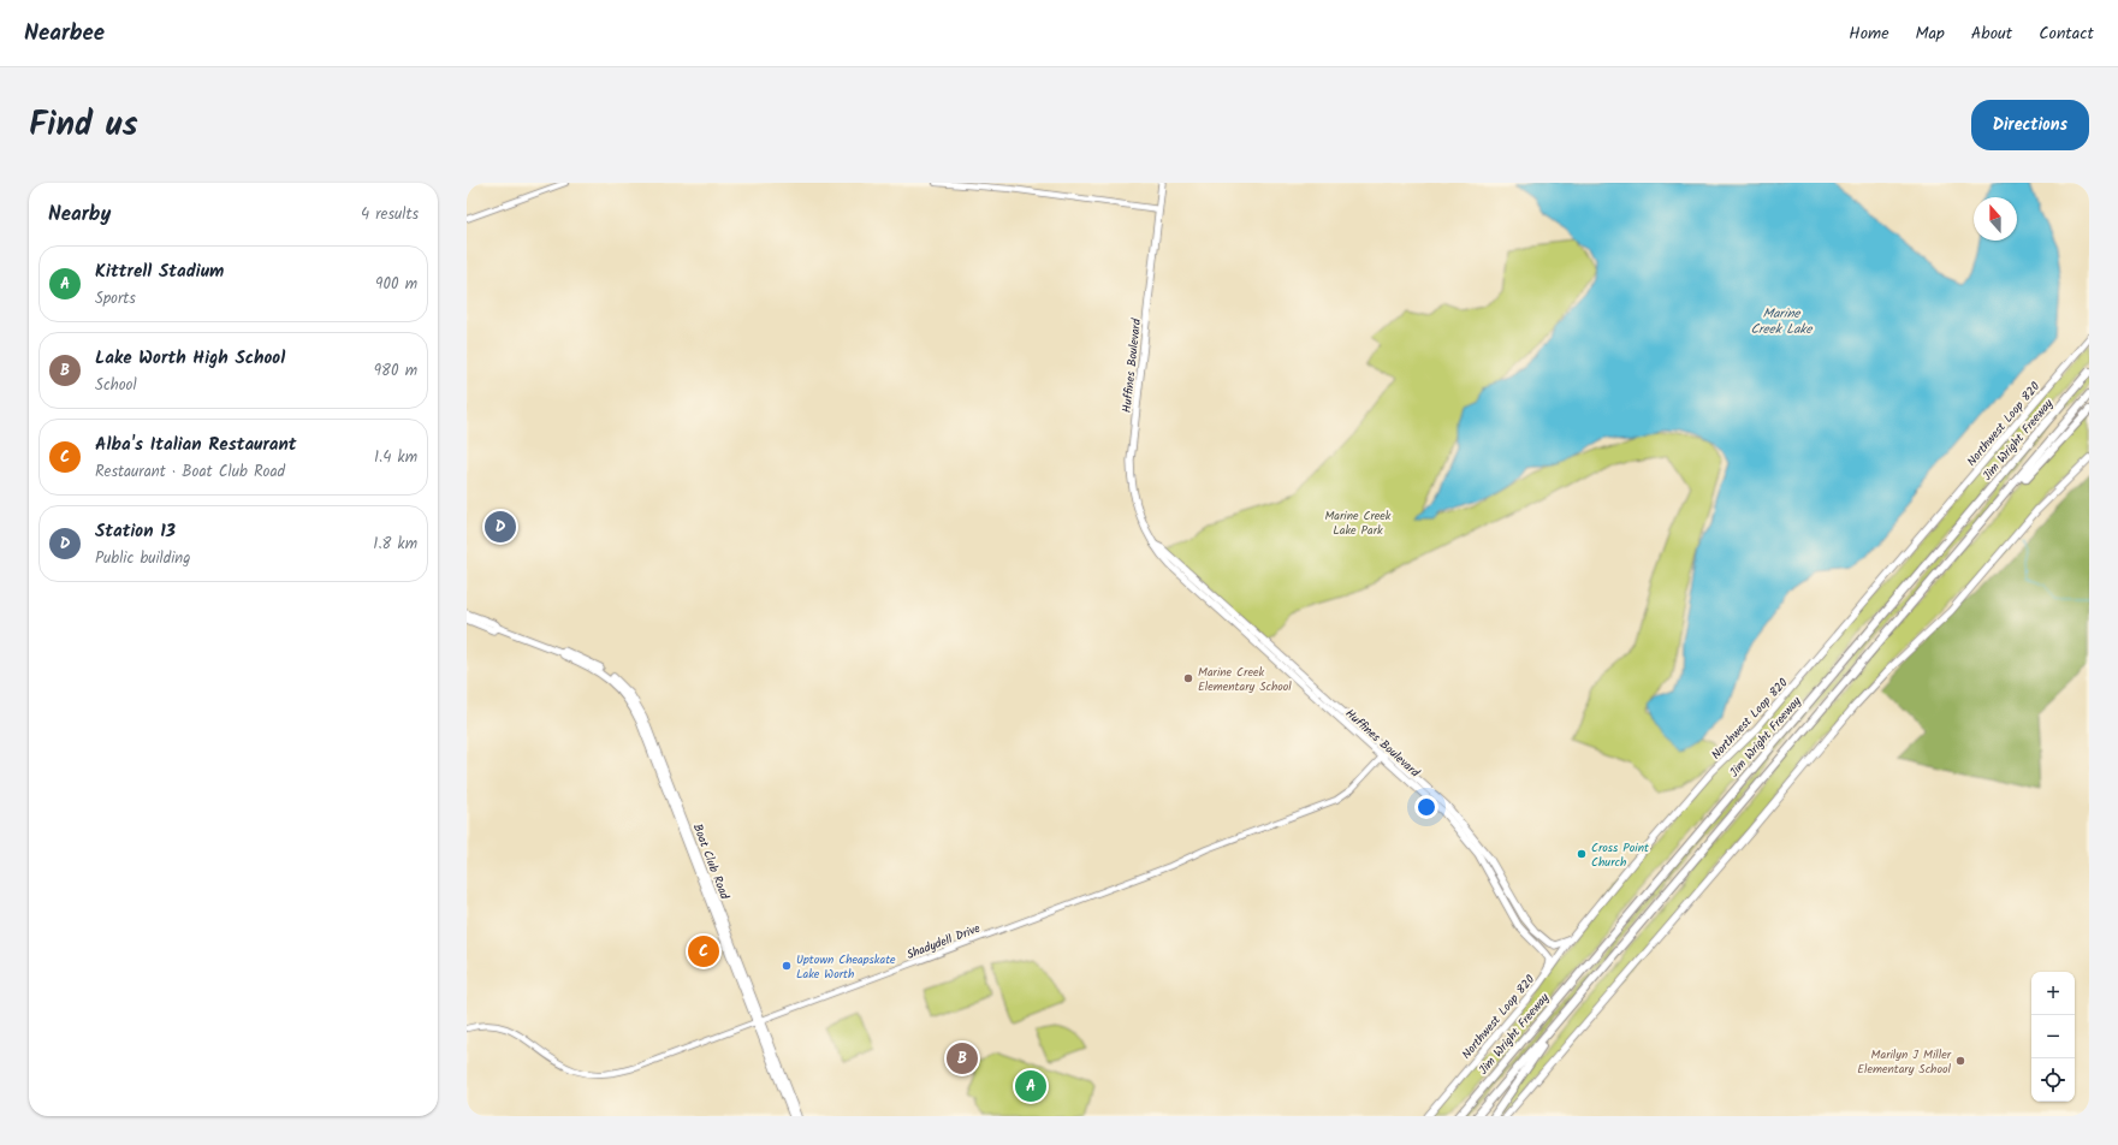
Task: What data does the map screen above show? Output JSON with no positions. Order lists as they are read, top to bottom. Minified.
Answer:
{"streets":{"highway":["Jim Wright Freeway"],"main road":["Huffines Boulevard","Northwest Loop 820","Boat Club Road"],"street":["Shadydell Drive"]},"crossings":[["Huffines Boulevard","Northwest Loop 820"],["Huffines Boulevard","Shadydell Drive"],["Boat Club Road","Shadydell Drive"]],"water":["Marine Creek Lake"],"parks":["Marine Creek Lake Park"],"places":["Marine Creek Elementary School","Cross Point Church","Uptown Cheapskate Lake Worth","Marilyn J Miller Elementary School"],"north":"top","page":{"header":"Nearbee","nav":["Home","Map","About","Contact"],"title":"Find us","buttons":"Directions","heading":["Nearby","4 results"],"list":[{"mark":"A","name":"Kittrell Stadium","note":"Sports","value":"900 m"},{"mark":"B","name":"Lake Worth High School","note":"School","value":"980 m"},{"mark":"C","name":"Alba's Italian Restaurant","note":"Restaurant · Boat Club Road","value":"1.4 km"},{"mark":"D","name":"Station 13","note":"Public building","value":"1.8 km"}],"pins":["D","C","B","A"],"map_buttons":["+","−"]}}
